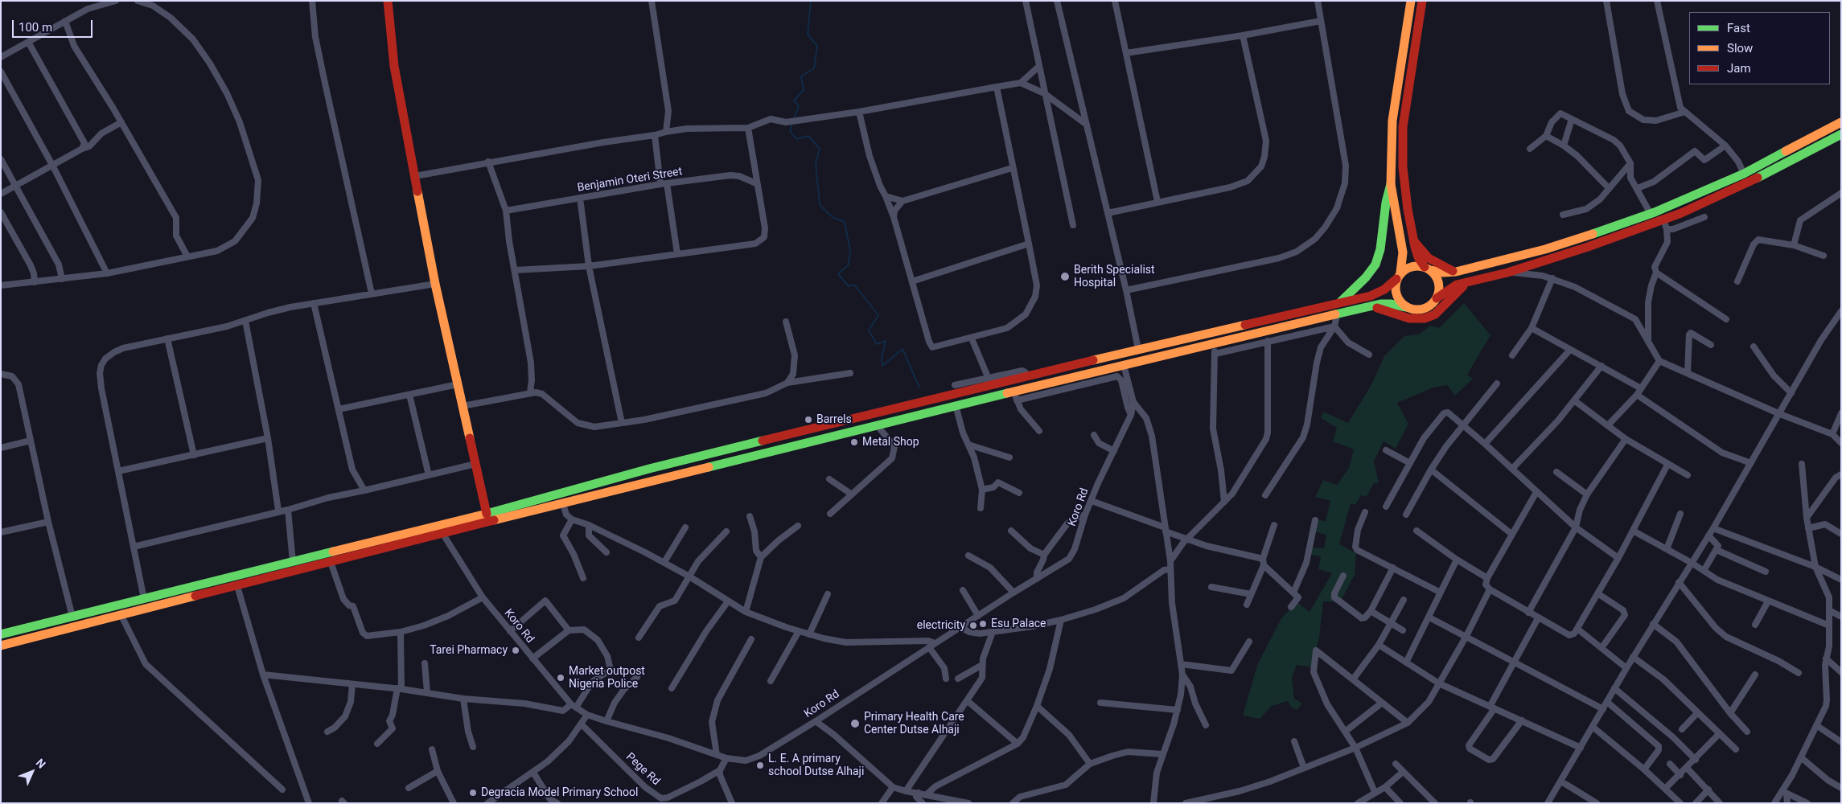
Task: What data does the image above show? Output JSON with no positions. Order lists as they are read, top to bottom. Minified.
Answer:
{"streets":{"street":["Benjamin Oteri Street","Koro Rd","Pege Rd"]},"places":["Berith Specialist Hospital","Barrels","Metal Shop","Esu Palace","electricity","Tarei Pharmacy","Market outpost Nigeria Police","Primary Health Care Center Dutse Alhaji","L. E. A primary school Dutse Alhaji","Degracia Model Primary School"],"legend":["Fast","Slow","Jam"],"scale_bar":"100 m","north":"top right"}
